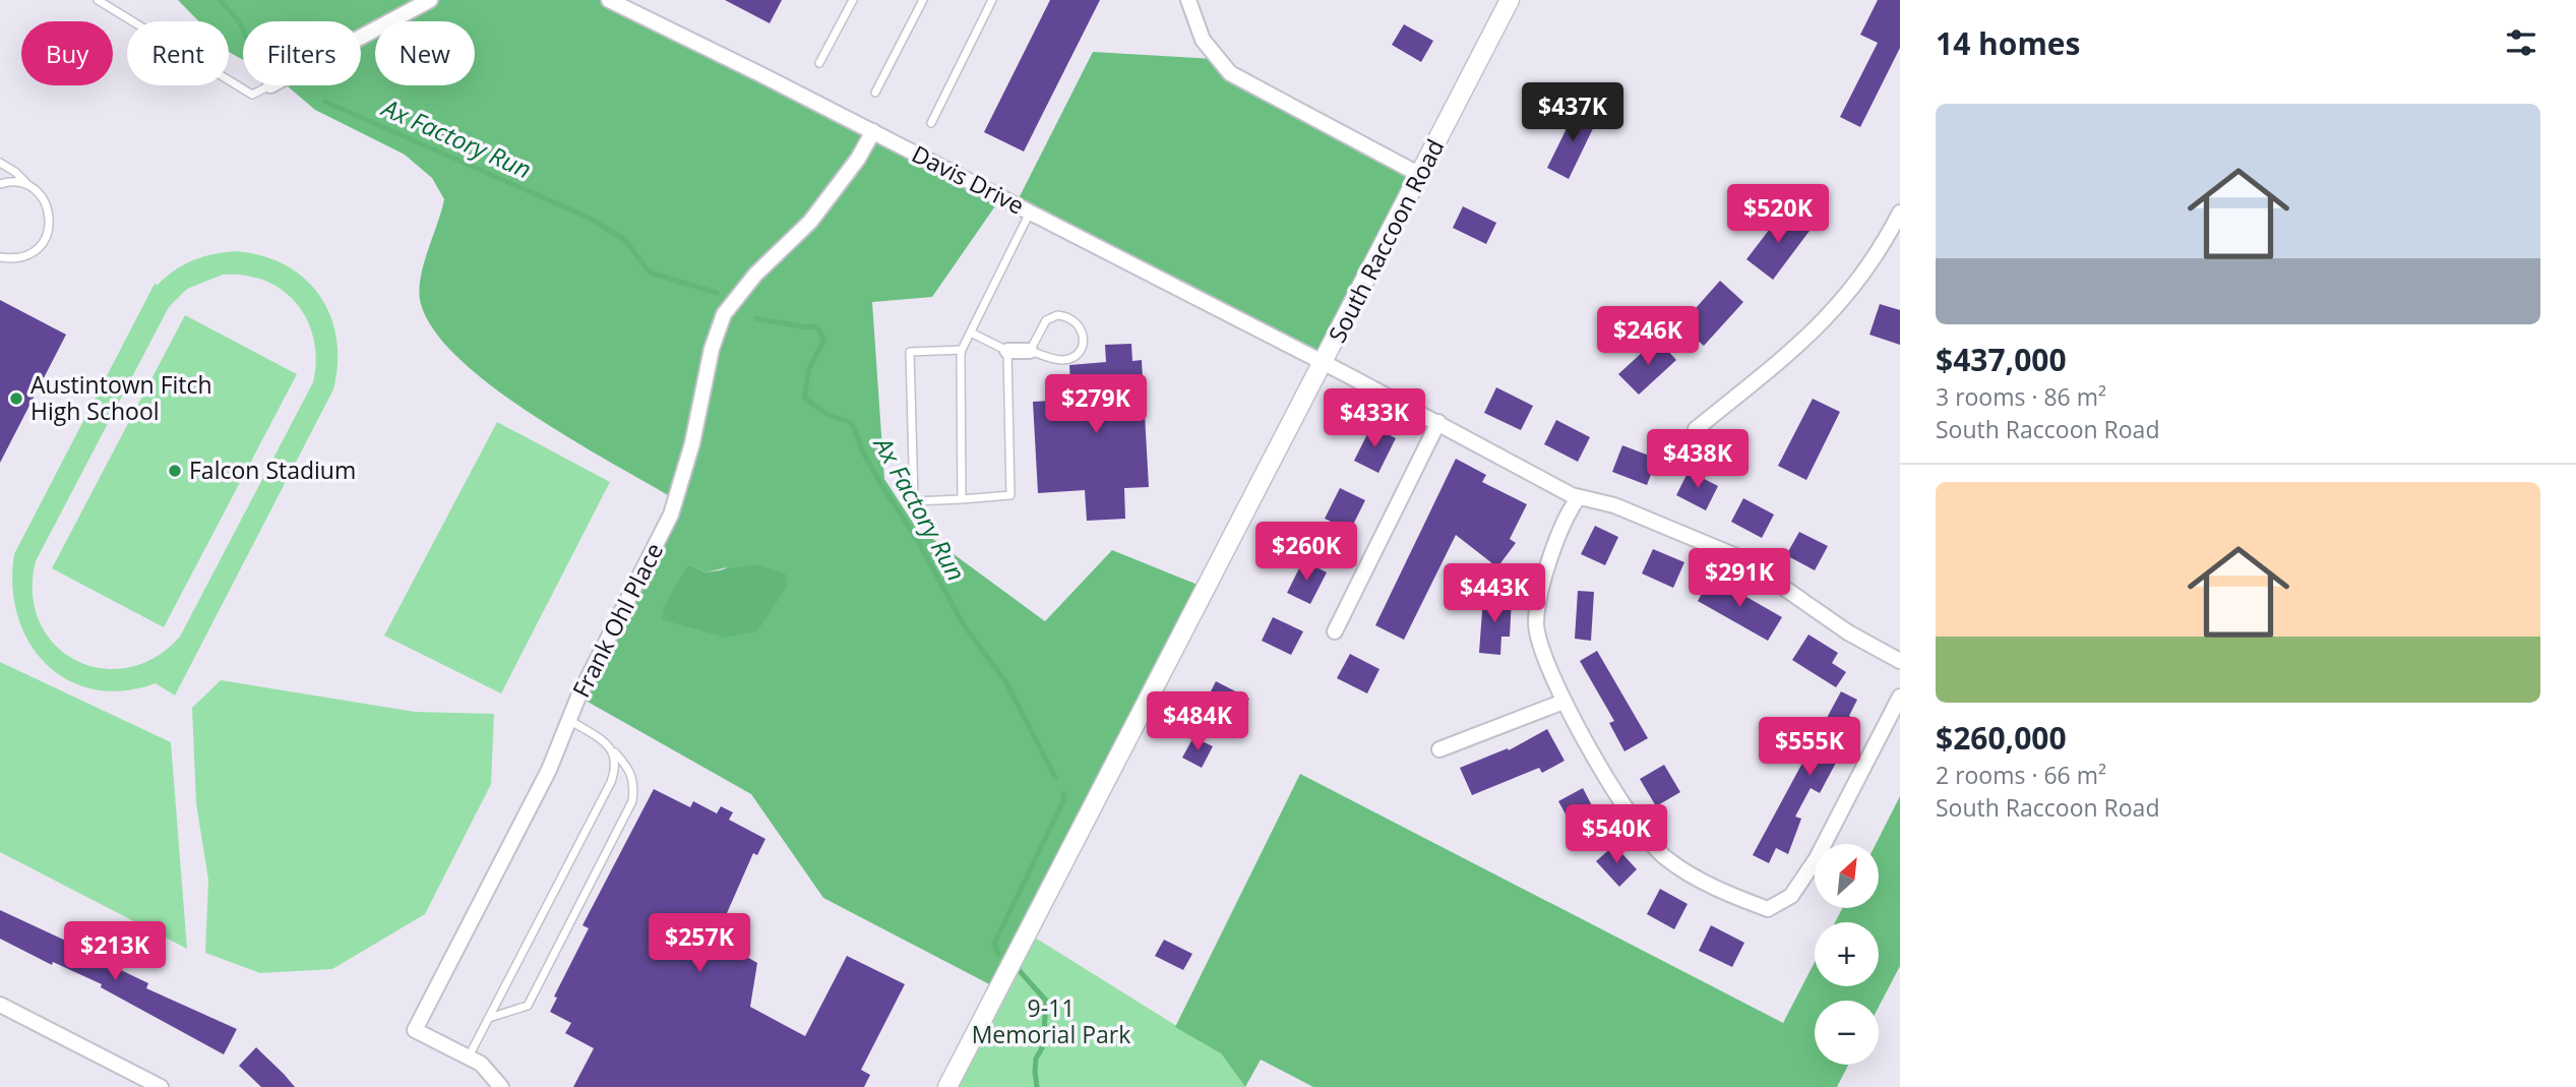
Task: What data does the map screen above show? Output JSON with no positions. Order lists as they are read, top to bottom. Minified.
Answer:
{"streets":{"street":["Davis Drive","South Raccoon Road","Frank Ohl Place"]},"crossings":[["Davis Drive","South Raccoon Road"],["Davis Drive","Frank Ohl Place"]],"water":["Ax Factory Run"],"parks":["9-11 Memorial Park"],"places":["Austintown Fitch High School","Falcon Stadium"],"north":"top right","page":{"heading":"14 homes","chip":["Buy","Rent","Filters","New"],"price":["$437K","$520K","$246K","$279K","$433K","$438K","$260K","$291K","$443K","$484K","$555K","$540K","$257K","$213K"],"list":[{"name":"$437,000","note":"3 rooms · 86 m² · South Raccoon Road"},{"name":"$260,000","note":"2 rooms · 66 m² · South Raccoon Road"}],"map_buttons":["+","−"]}}
